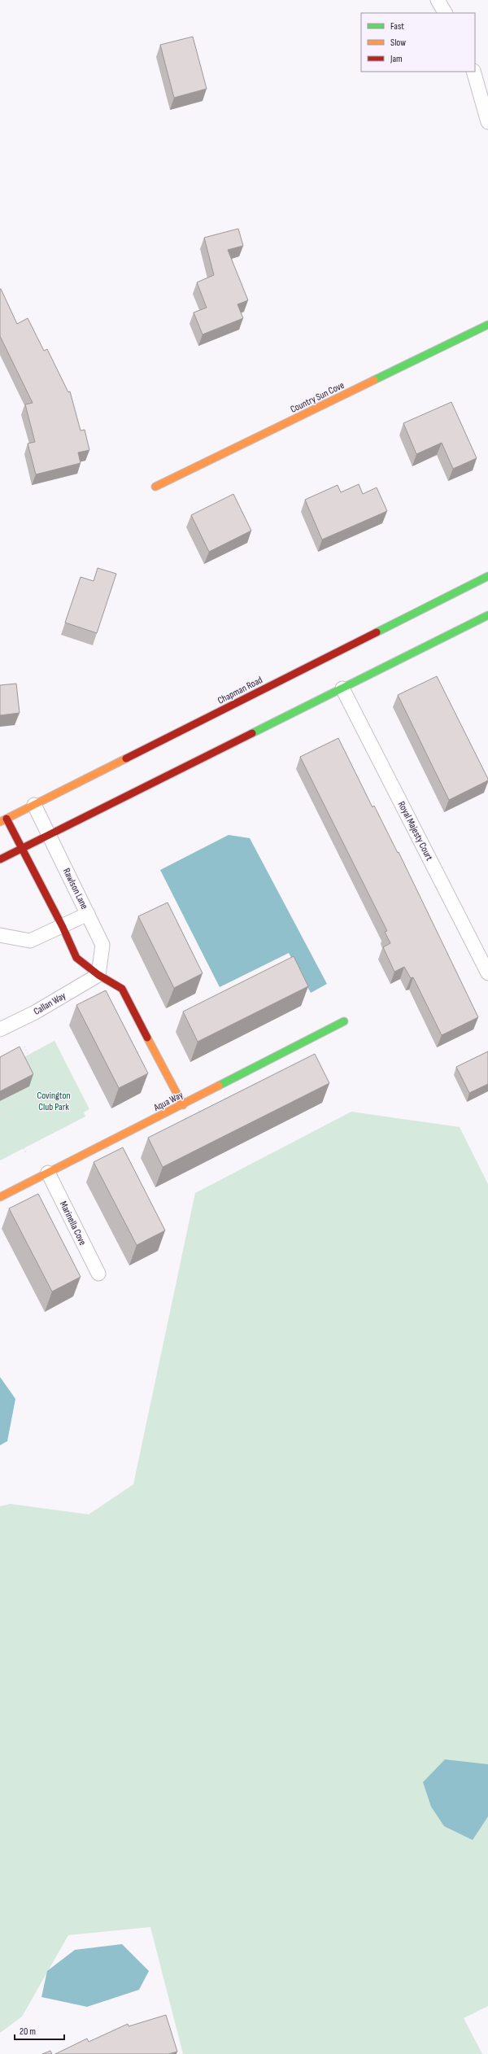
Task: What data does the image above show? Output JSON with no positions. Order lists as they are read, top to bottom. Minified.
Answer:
{"streets":{"street":["Country Sun Cove","Chapman Road","Royal Majesty Court","Rawlson Lane","Callan Way","Aqua Way","Marinella Cove"]},"crossings":[["Chapman Road","Rawlson Lane"],["Rawlson Lane","Callan Way"],["Aqua Way","Marinella Cove"]],"parks":["Covington Club Park"],"legend":["Fast","Slow","Jam"],"scale_bar":"20 m"}
